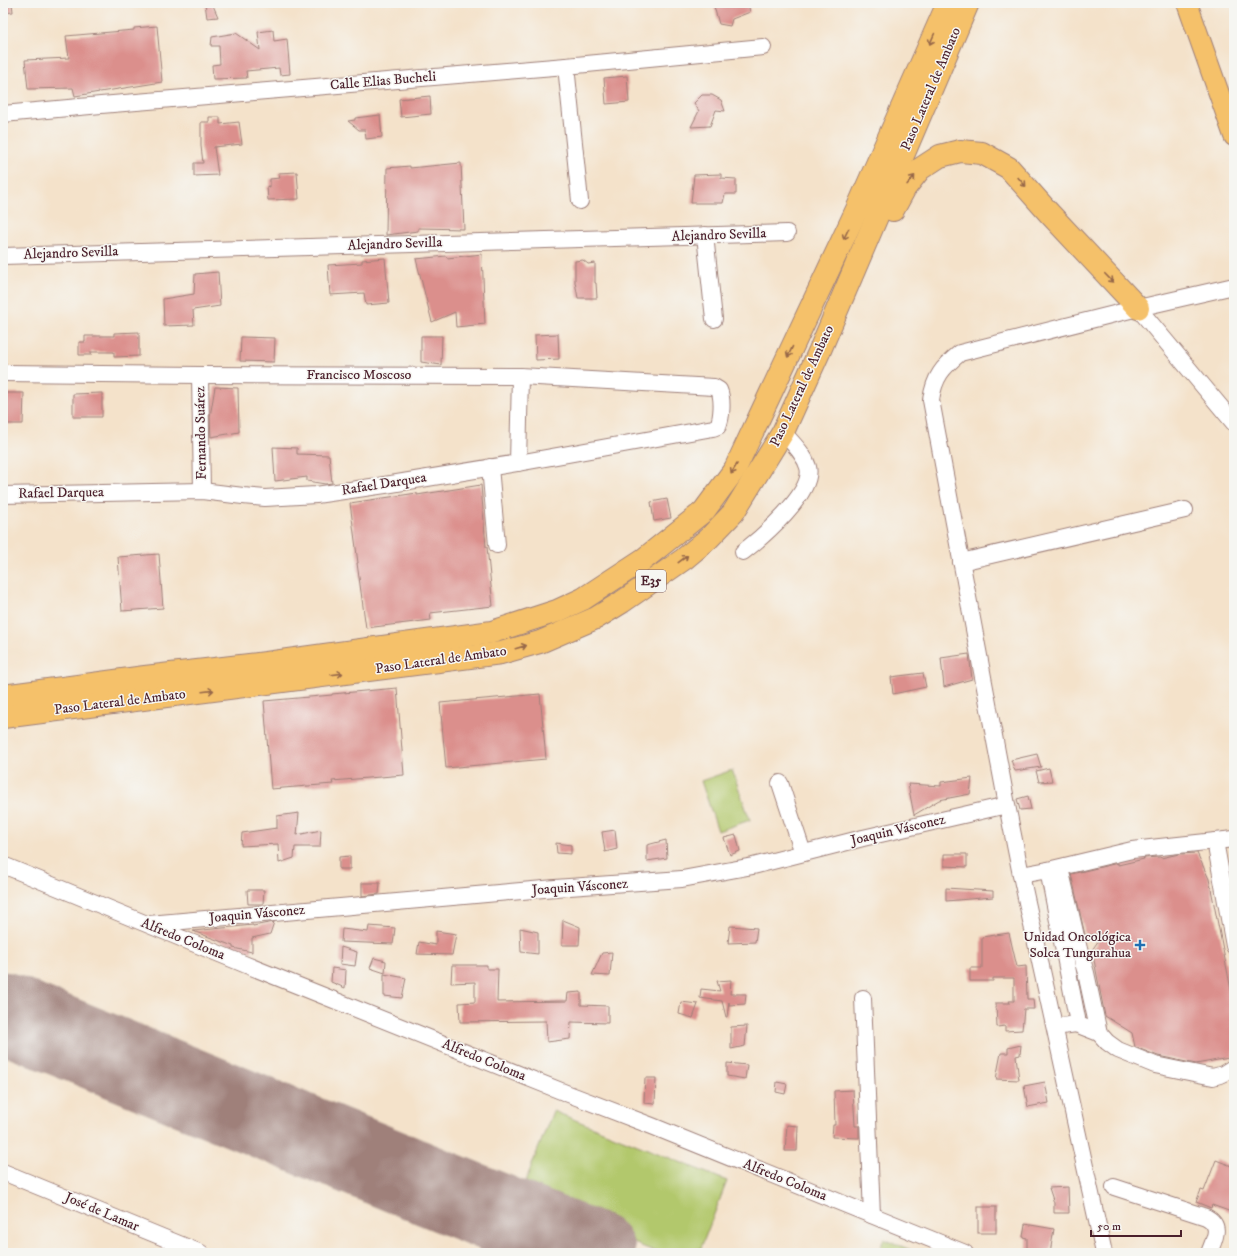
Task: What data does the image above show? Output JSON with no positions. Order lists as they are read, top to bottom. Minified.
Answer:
{"streets":{"highway":["Paso Lateral de Ambato","E35"],"street":["Calle Elias Bucheli","Alejandro Sevilla","Francisco Moscoso","Fernando Suárez","Rafael Darquea","Joaquin Vásconez","Alfredo Coloma","José de Lamar"]},"crossings":[["Francisco Moscoso","Fernando Suárez"],["Francisco Moscoso","Rafael Darquea"],["Fernando Suárez","Rafael Darquea"],["Joaquin Vásconez","Alfredo Coloma"]],"places":{"health":["Unidad Oncológica Solca Tungurahua"]},"scale_bar":"50 m"}
